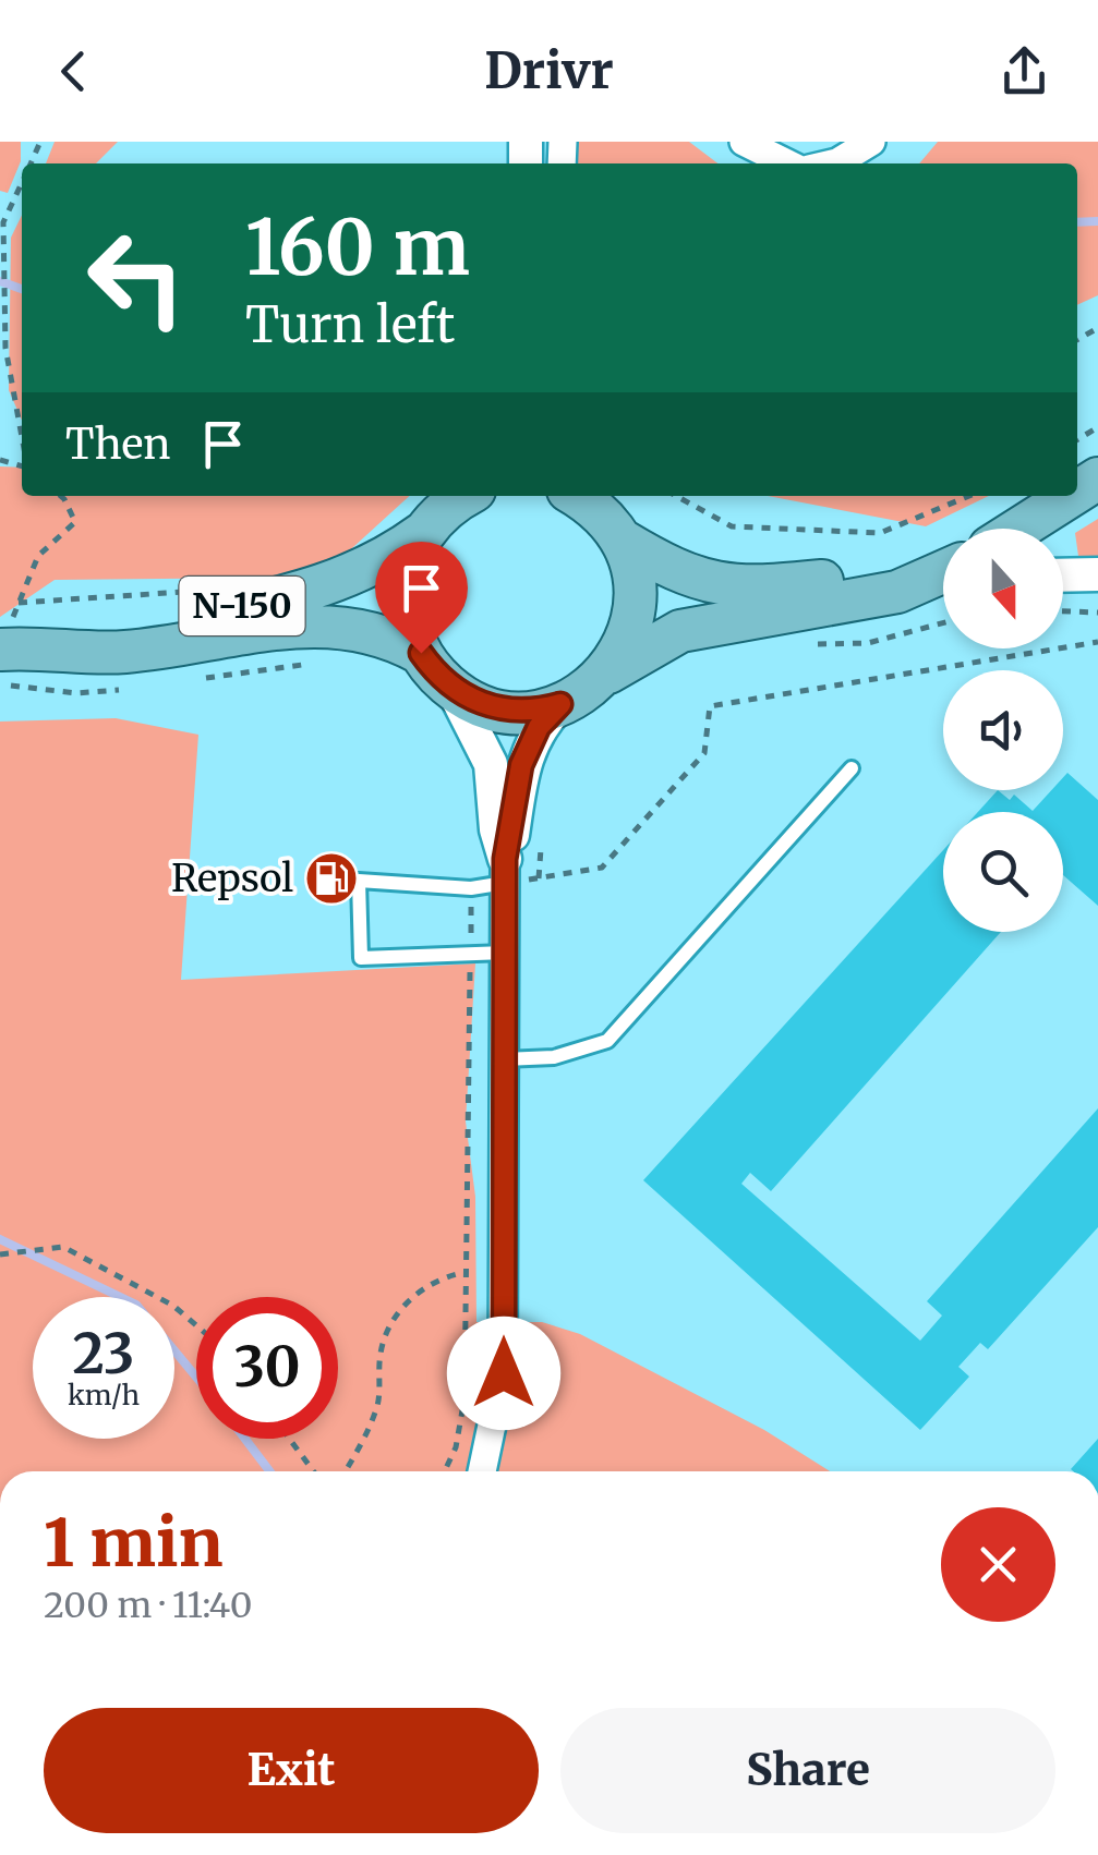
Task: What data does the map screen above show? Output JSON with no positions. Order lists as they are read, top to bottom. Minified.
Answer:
{"streets":{"main road":["N-150"]},"places":{"fuel station":["Repsol"]},"north":"bottom","page":{"header":"Drivr","turn":["160 m","Turn left"],"then":"Then","speed":"23 km/h","limit":"30","heading":["1 min","200 m · 11:40"],"buttons":["Exit","Share"]}}
